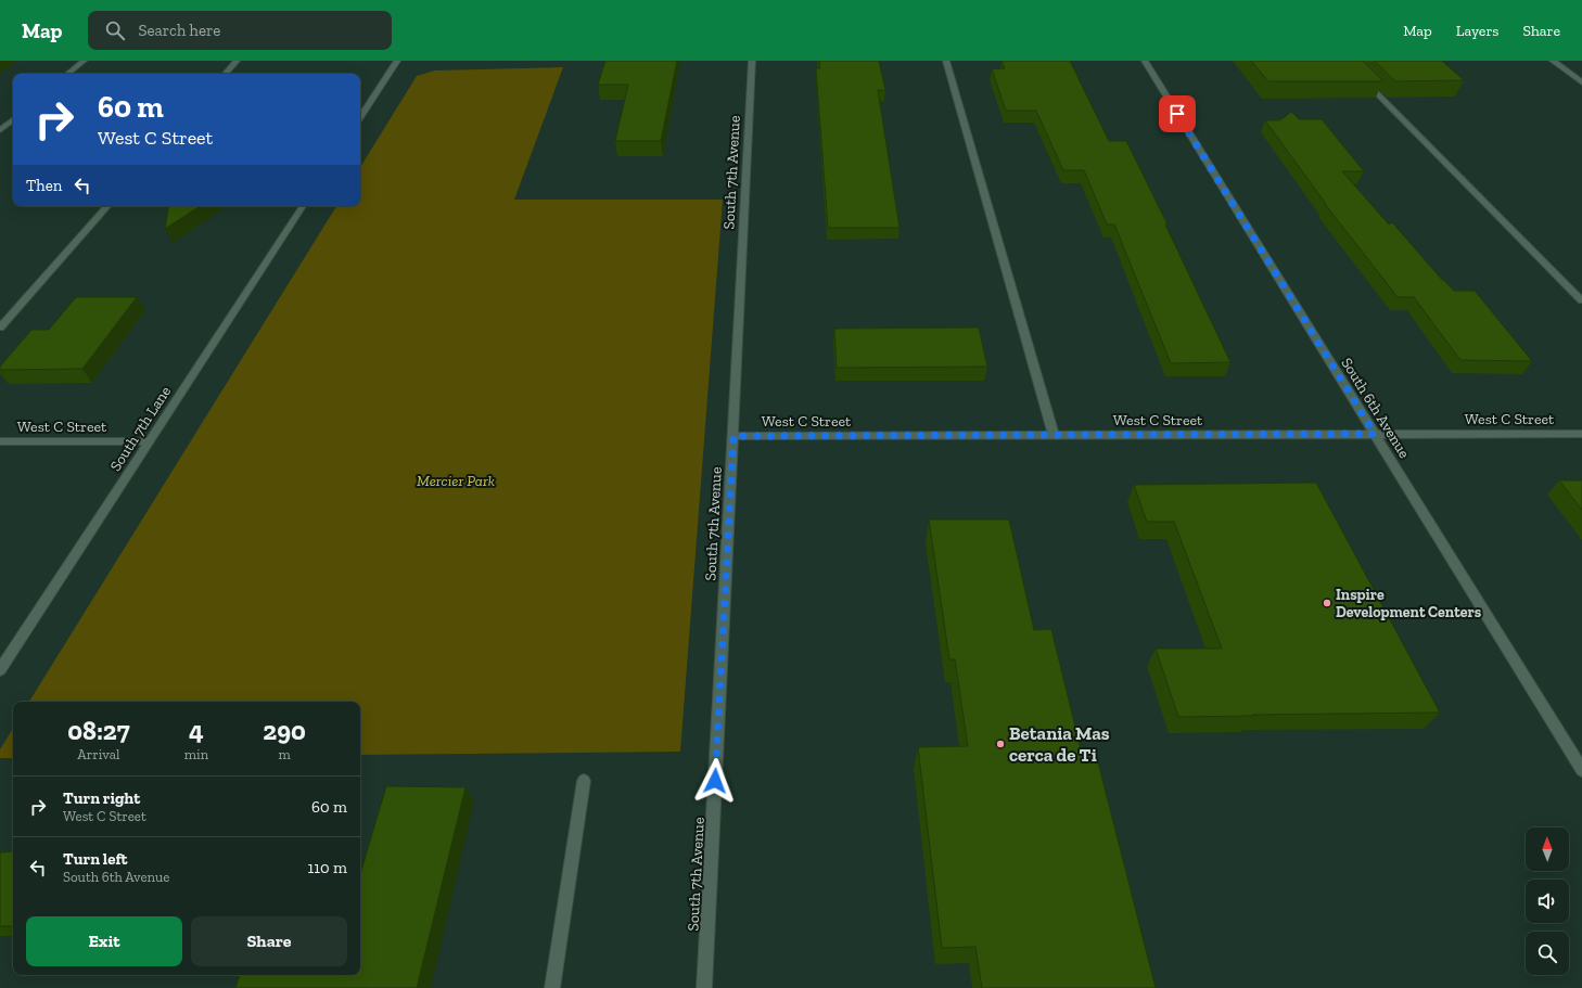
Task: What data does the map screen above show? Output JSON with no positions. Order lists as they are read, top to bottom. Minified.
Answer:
{"streets":{"street":["South 7th Avenue","South 6th Avenue","West C Street","South 7th Lane"]},"crossings":[["South 7th Avenue","West C Street"],["South 6th Avenue","West C Street"],["West C Street","South 7th Lane"]],"parks":["Mercier Park"],"places":["Inspire Development Centers","Betania Mas cerca de Ti"],"north":"top","page":{"header":"Map","search":"Search here","nav":["Map","Layers","Share"],"turn":["60 m","West C Street"],"then":"Then","eta":["08:27","Arrival","4","min","290","m"],"list":[{"name":"Turn right","note":"West C Street","value":"60 m"},{"name":"Turn left","note":"South 6th Avenue","value":"110 m"}],"buttons":["Exit","Share"]}}
